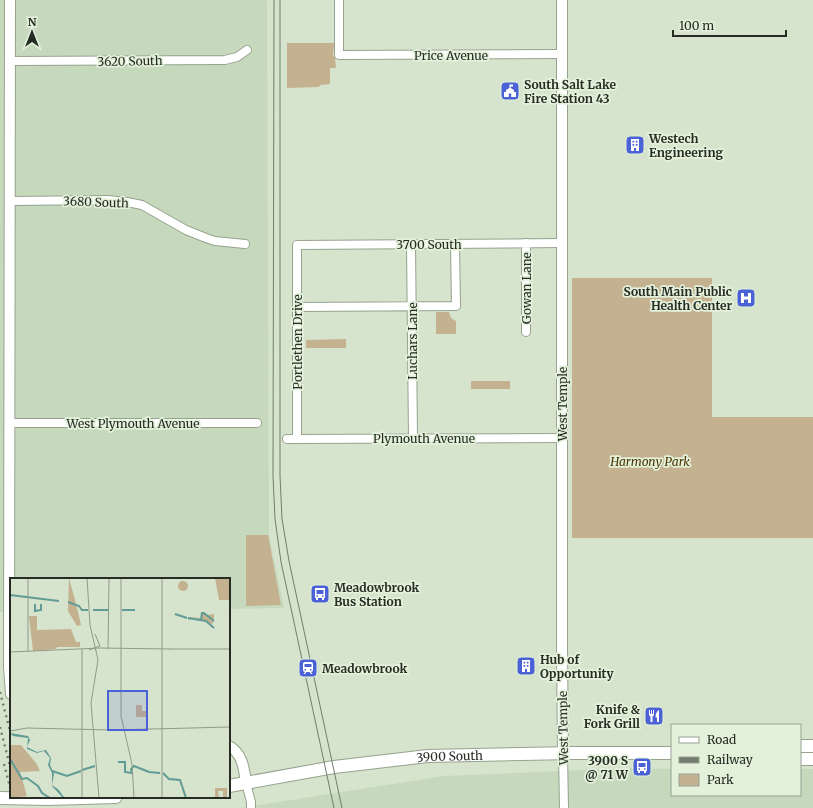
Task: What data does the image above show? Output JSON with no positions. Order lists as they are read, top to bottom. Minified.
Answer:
{"streets":{"main road":["3900 South"],"street":["Price Avenue","3620 South","3680 South","3700 South","Gowan Lane","Luchars Lane","Portlethen Drive","West Temple","West Plymouth Avenue","Plymouth Avenue"]},"crossings":[["Price Avenue","West Temple"],["3700 South","Gowan Lane"],["3700 South","Luchars Lane"],["3700 South","Portlethen Drive"],["3700 South","West Temple"],["Luchars Lane","Plymouth Avenue"],["Portlethen Drive","Plymouth Avenue"],["West Temple","Plymouth Avenue"],["West Temple","3900 South"]],"parks":["Harmony Park"],"places":{"public building":["South Salt Lake Fire Station 43"],"building":["Westech Engineering","Hub of Opportunity"],"hospital":["South Main Public Health Center"],"bus stop":["Meadowbrook Bus Station","3900 S @ 71 W"],"station":["Meadowbrook"],"restaurant":["Knife & Fork Grill"]},"legend":["Road","Railway","Park"],"scale_bar":"100 m","north":"top"}
